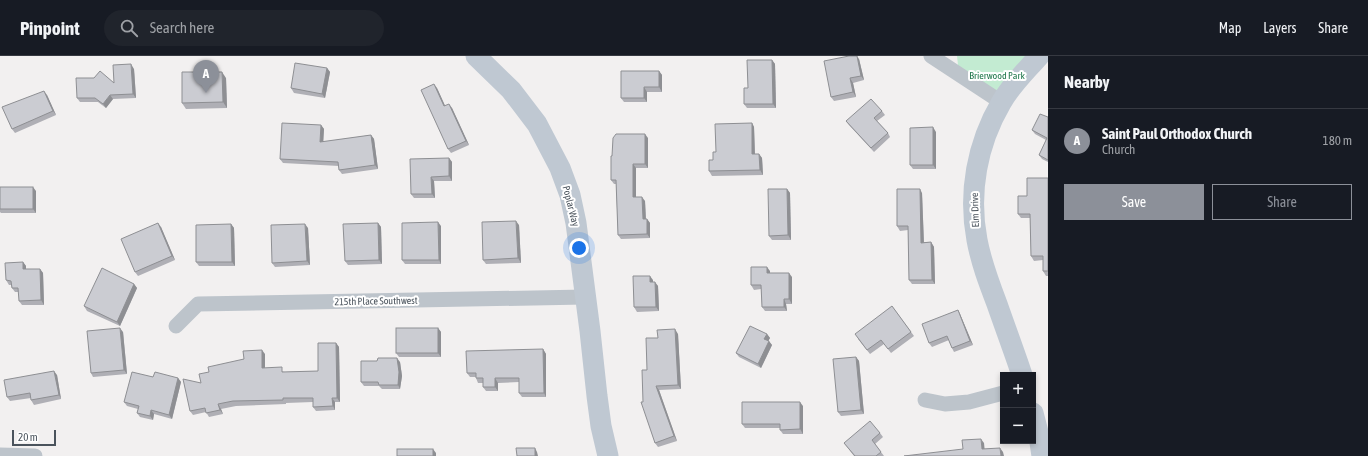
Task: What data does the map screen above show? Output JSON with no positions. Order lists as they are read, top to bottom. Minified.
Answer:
{"streets":{"main road":["Poplar Way","Elm Drive"],"street":["215th Place Southwest"]},"crossings":[["Poplar Way","215th Place Southwest"]],"parks":["Brierwood Park"],"scale_bar":"20 m","page":{"header":"Pinpoint","search":"Search here","nav":["Map","Layers","Share"],"heading":"Nearby","pins":"A","list":[{"mark":"A","name":"Saint Paul Orthodox Church","note":"Church","value":"180 m"}],"buttons":["Save","Share"],"map_buttons":["+","−"],"scale":"20 m"}}
